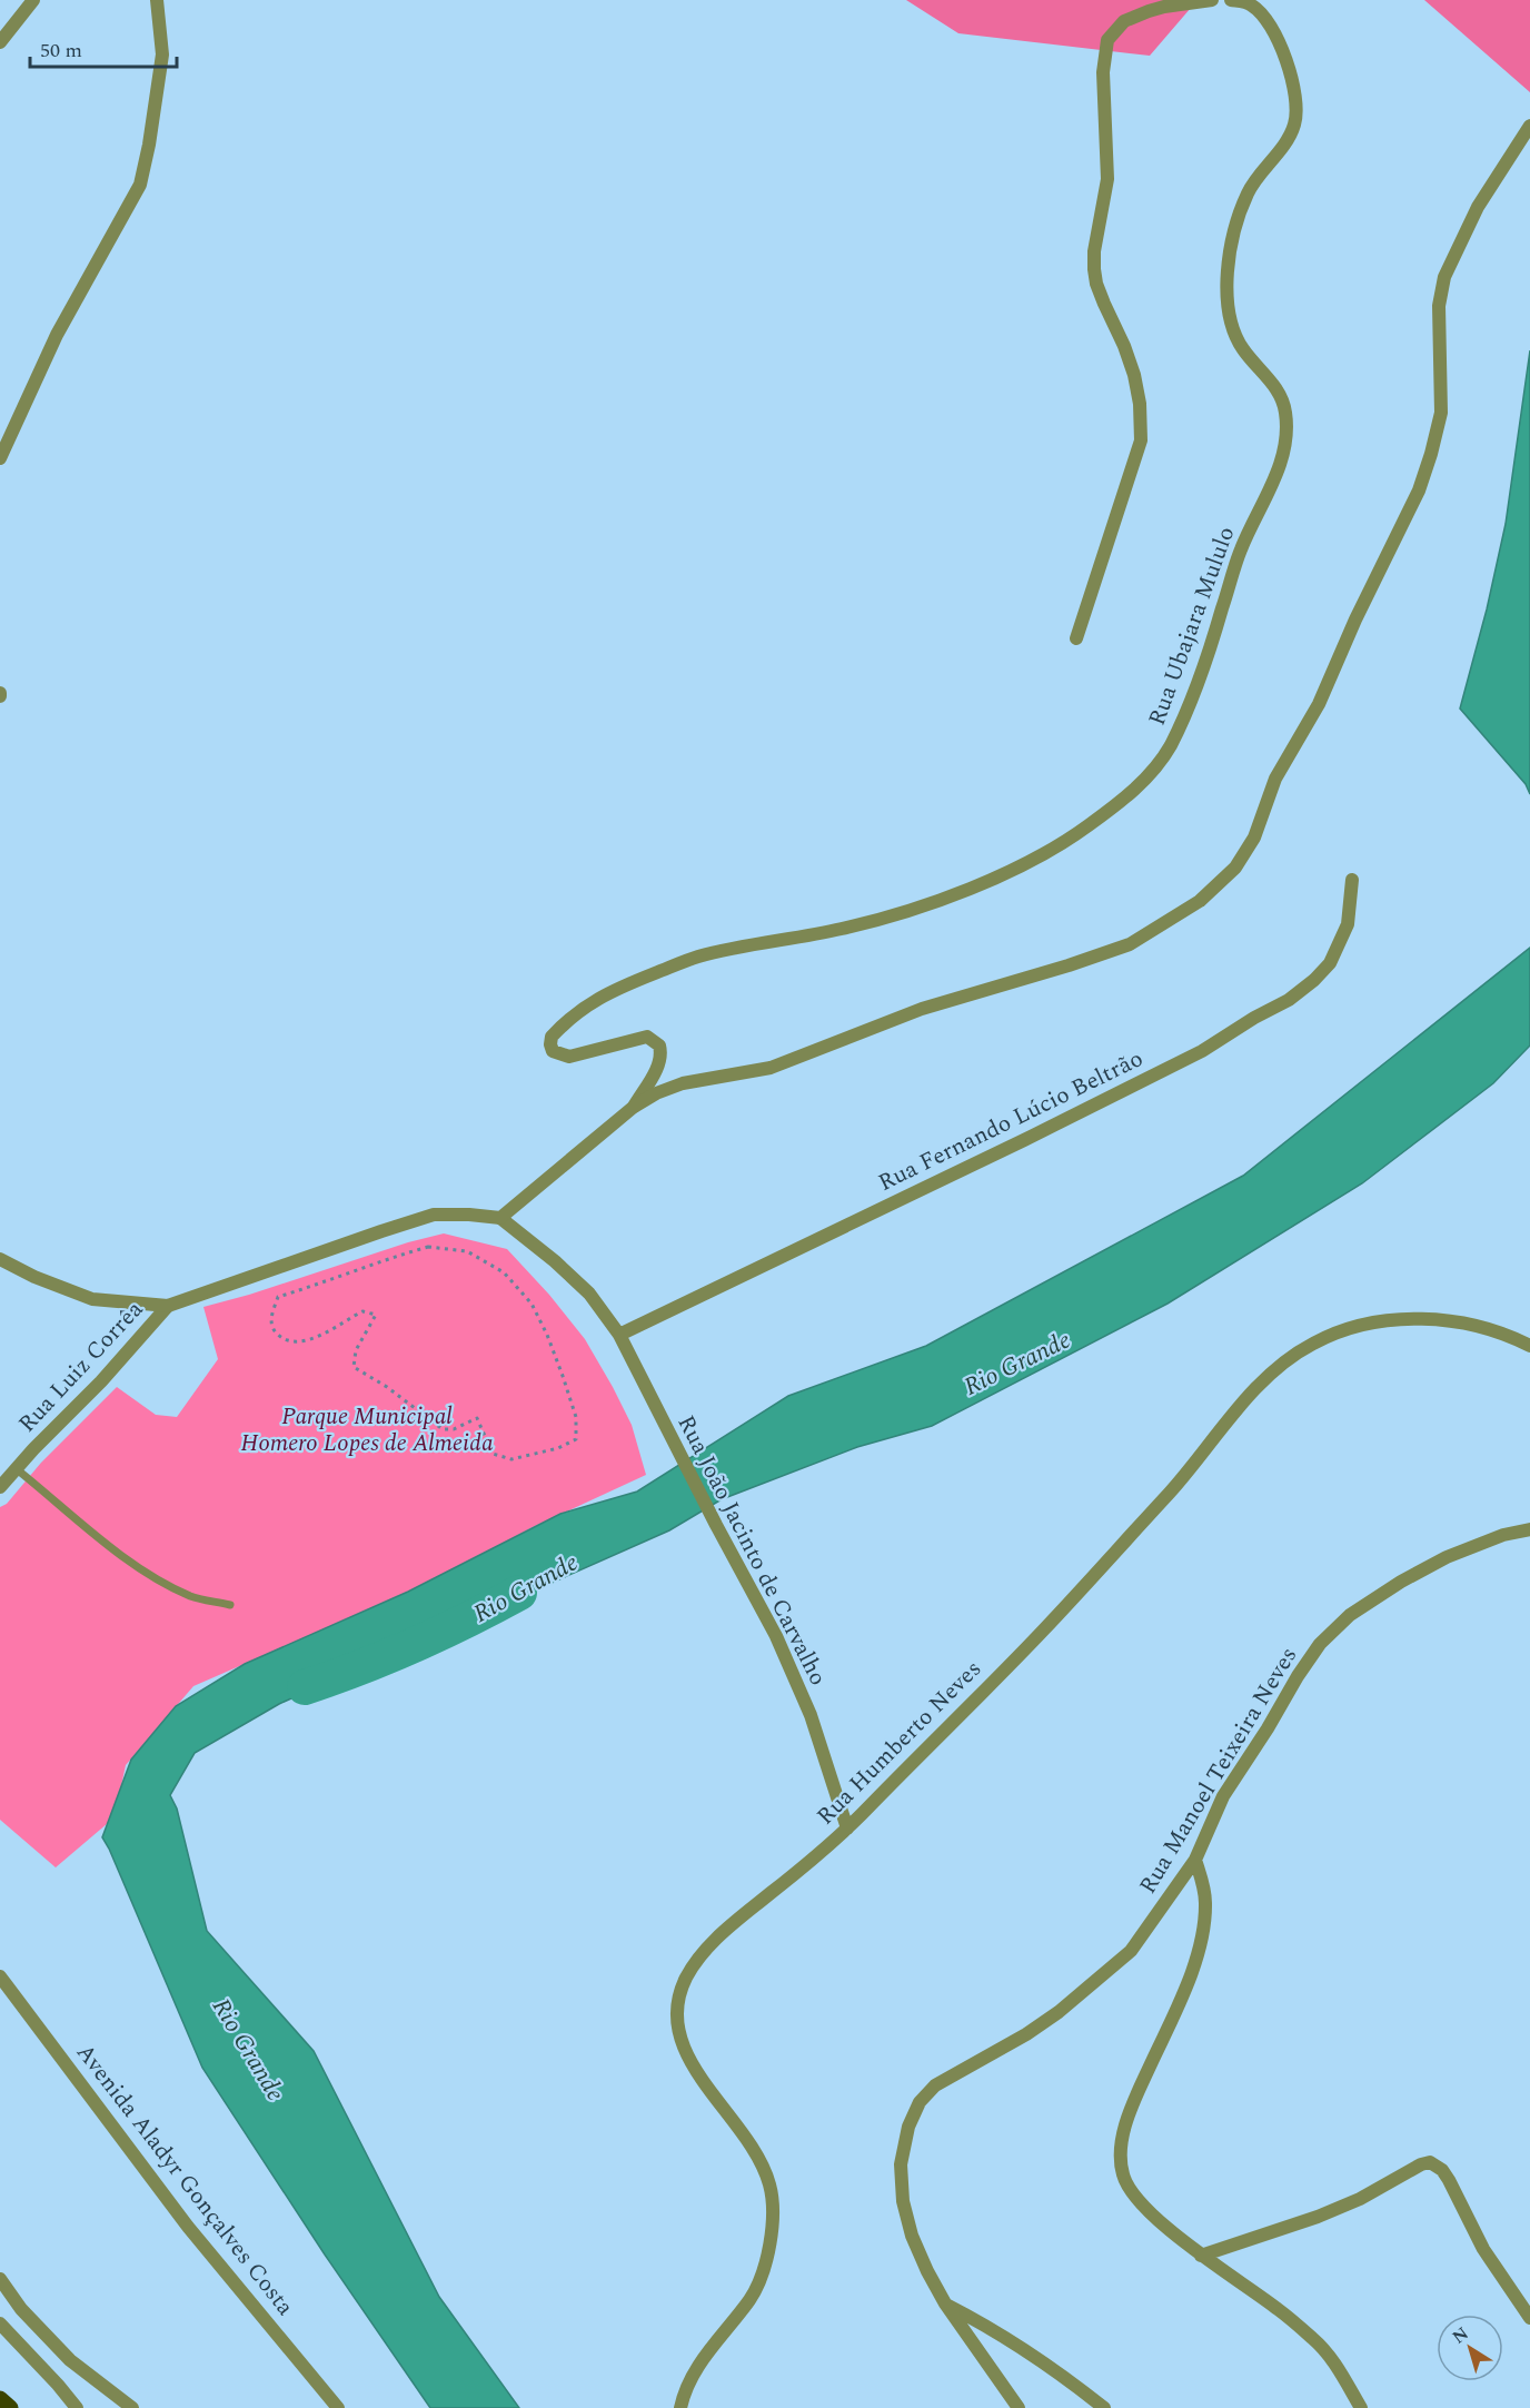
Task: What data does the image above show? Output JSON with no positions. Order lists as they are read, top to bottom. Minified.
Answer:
{"streets":{"street":["Rua Ubajara Mululo","Rua Fernando Lúcio Beltrão","Rua Luiz Corrêa","Rua João Jacinto de Carvalho","Rua Humberto Neves","Rua Manoel Teixeira Neves","Avenida Aladyr Gonçalves Costa"]},"crossings":[["Rua Fernando Lúcio Beltrão","Rua João Jacinto de Carvalho"],["Rua João Jacinto de Carvalho","Rua Humberto Neves"]],"water":["Rio Grande"],"parks":["Parque Municipal Homero Lopes de Almeida"],"scale_bar":"50 m","north":"top left"}
